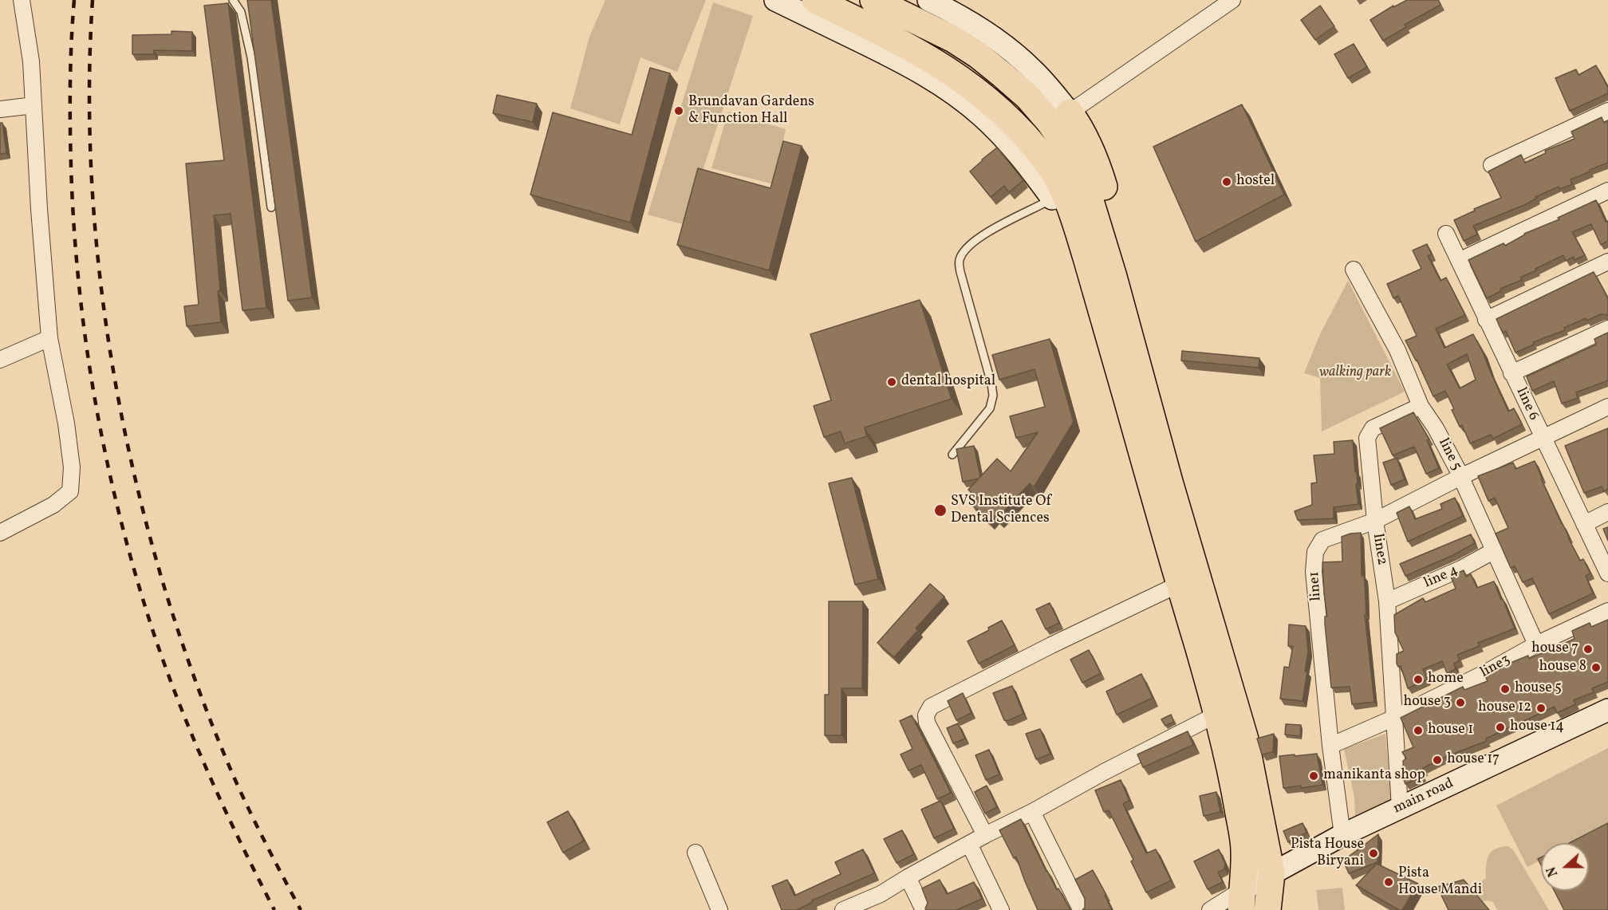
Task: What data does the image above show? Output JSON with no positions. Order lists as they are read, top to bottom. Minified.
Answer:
{"streets":{"street":["line 6","line 5","line2","line 4","line1","line3","main road"]},"crossings":[["line 6","line2"],["line 5","line2"],["line 5","line 4"],["line 5","line3"],["line2","line 4"],["line2","line1"],["line2","line3"],["line2","main road"],["line1","line3"],["line1","main road"]],"parks":["walking park"],"places":["Brundavan Gardens & Function Hall","hostel","dental hospital","SVS Institute Of Dental Sciences","house 7","house 8","home","house 5","house 3","house 12","house 14","house 1","house 17","manikanta shop","Pista House Biryani","Pista House Mandi"],"north":"left"}
